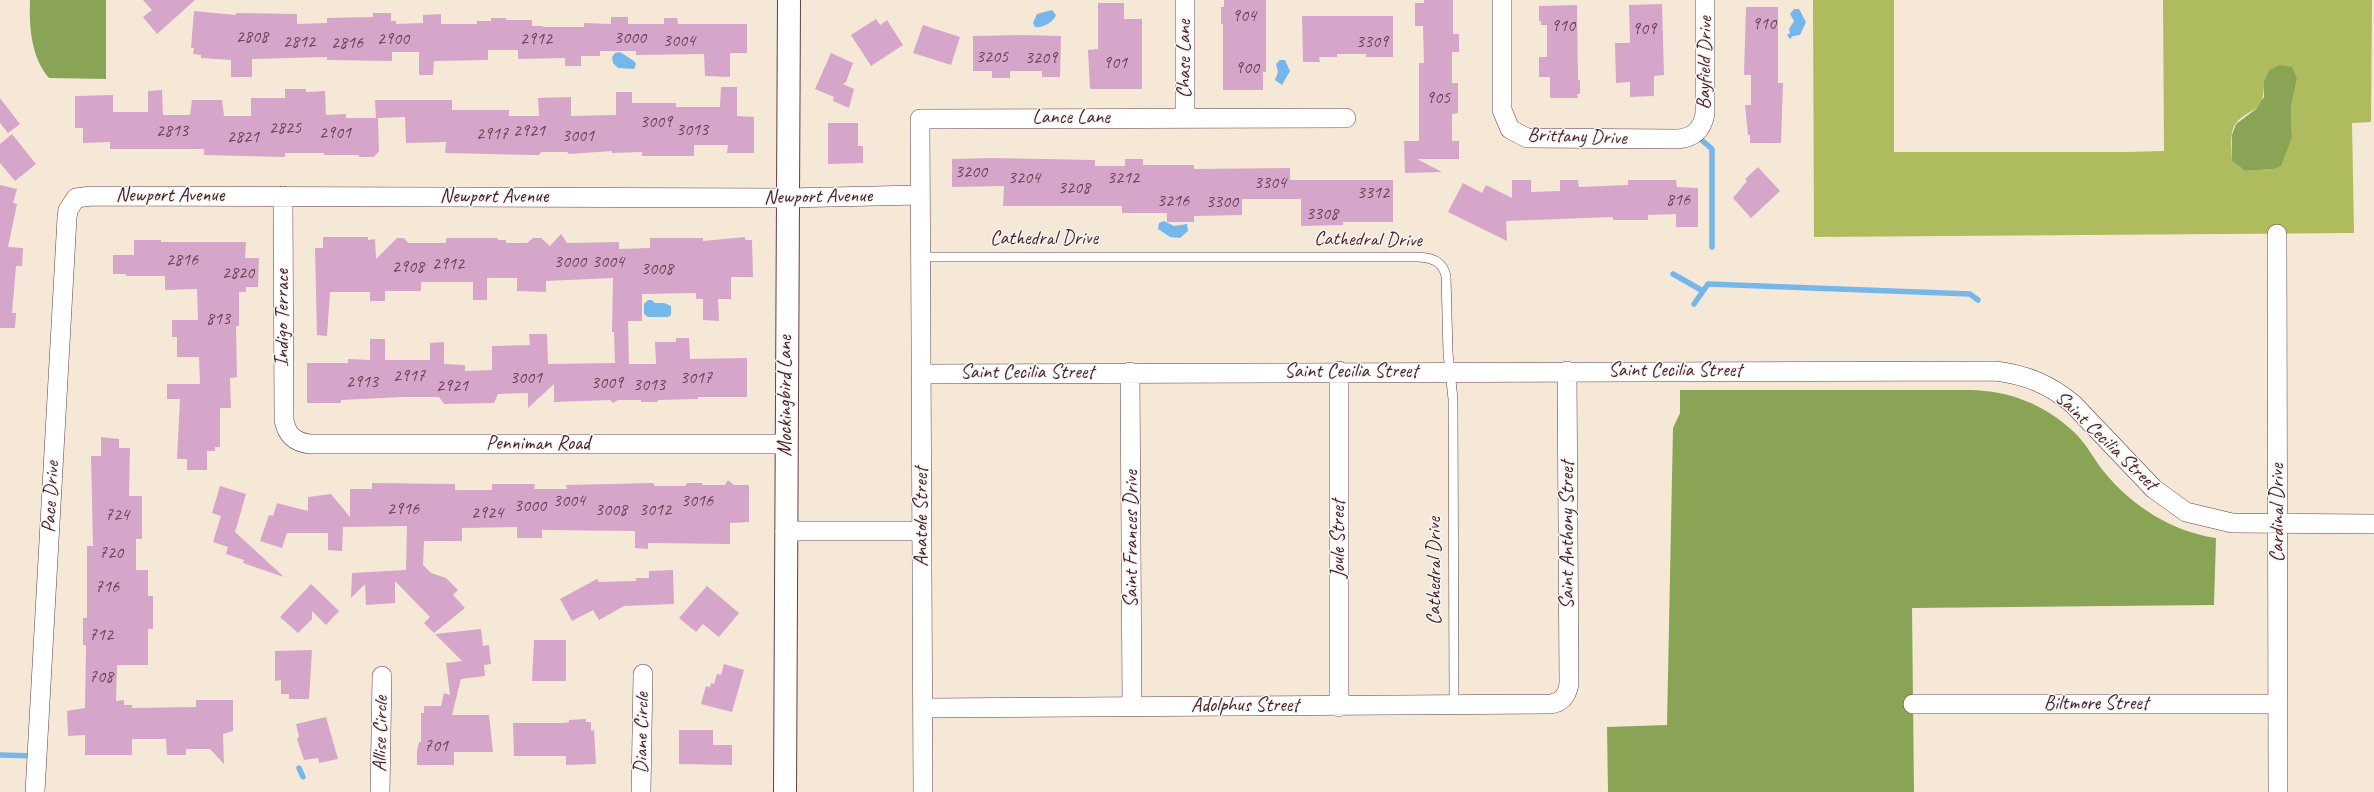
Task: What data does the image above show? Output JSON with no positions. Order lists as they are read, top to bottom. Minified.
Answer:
{"streets":{"street":["Chase Lane","Bayfield Drive","Lance Lane","Brittany Drive","Newport Avenue","Indigo Terrace","Saint Cecilia Street","Mockingbird Lane","Penniman Road","Pace Drive","Cardinal Drive","Anatole Street","Saint Anthony Street","Saint Frances Drive","Joule Street","Biltmore Street","Adolphus Street","Diane Circle","Allise Circle"],"lane":["Cathedral Drive"]},"crossings":[["Chase Lane","Lance Lane"],["Bayfield Drive","Brittany Drive"],["Lance Lane","Newport Avenue"],["Lance Lane","Cathedral Drive"],["Lance Lane","Anatole Street"],["Newport Avenue","Indigo Terrace"],["Newport Avenue","Mockingbird Lane"],["Newport Avenue","Pace Drive"],["Cathedral Drive","Saint Cecilia Street"],["Cathedral Drive","Anatole Street"],["Cathedral Drive","Adolphus Street"],["Indigo Terrace","Penniman Road"],["Saint Cecilia Street","Cardinal Drive"],["Saint Cecilia Street","Anatole Street"],["Saint Cecilia Street","Saint Anthony Street"],["Saint Cecilia Street","Saint Frances Drive"],["Saint Cecilia Street","Joule Street"],["Mockingbird Lane","Penniman Road"],["Cardinal Drive","Biltmore Street"],["Anatole Street","Adolphus Street"],["Saint Anthony Street","Adolphus Street"],["Saint Frances Drive","Adolphus Street"],["Joule Street","Adolphus Street"]],"house_numbers":["904","910","910","909","2808","3000","2900","2912","3004","2812","3309","2816","3205","3209","901","900","905","3009","2825","3013","2813","2921","2901","2917","3001","2821","3200","3204","3212","3304","3208","3312","816","3216","3300","3308","2816","3000","3004","2912","2908","3008","2820","813","2917","3001","3017","2913","3009","3013","2921","3004","3016","3000","2916","3008","3012","2924","724","720","716","712","708","701"]}
